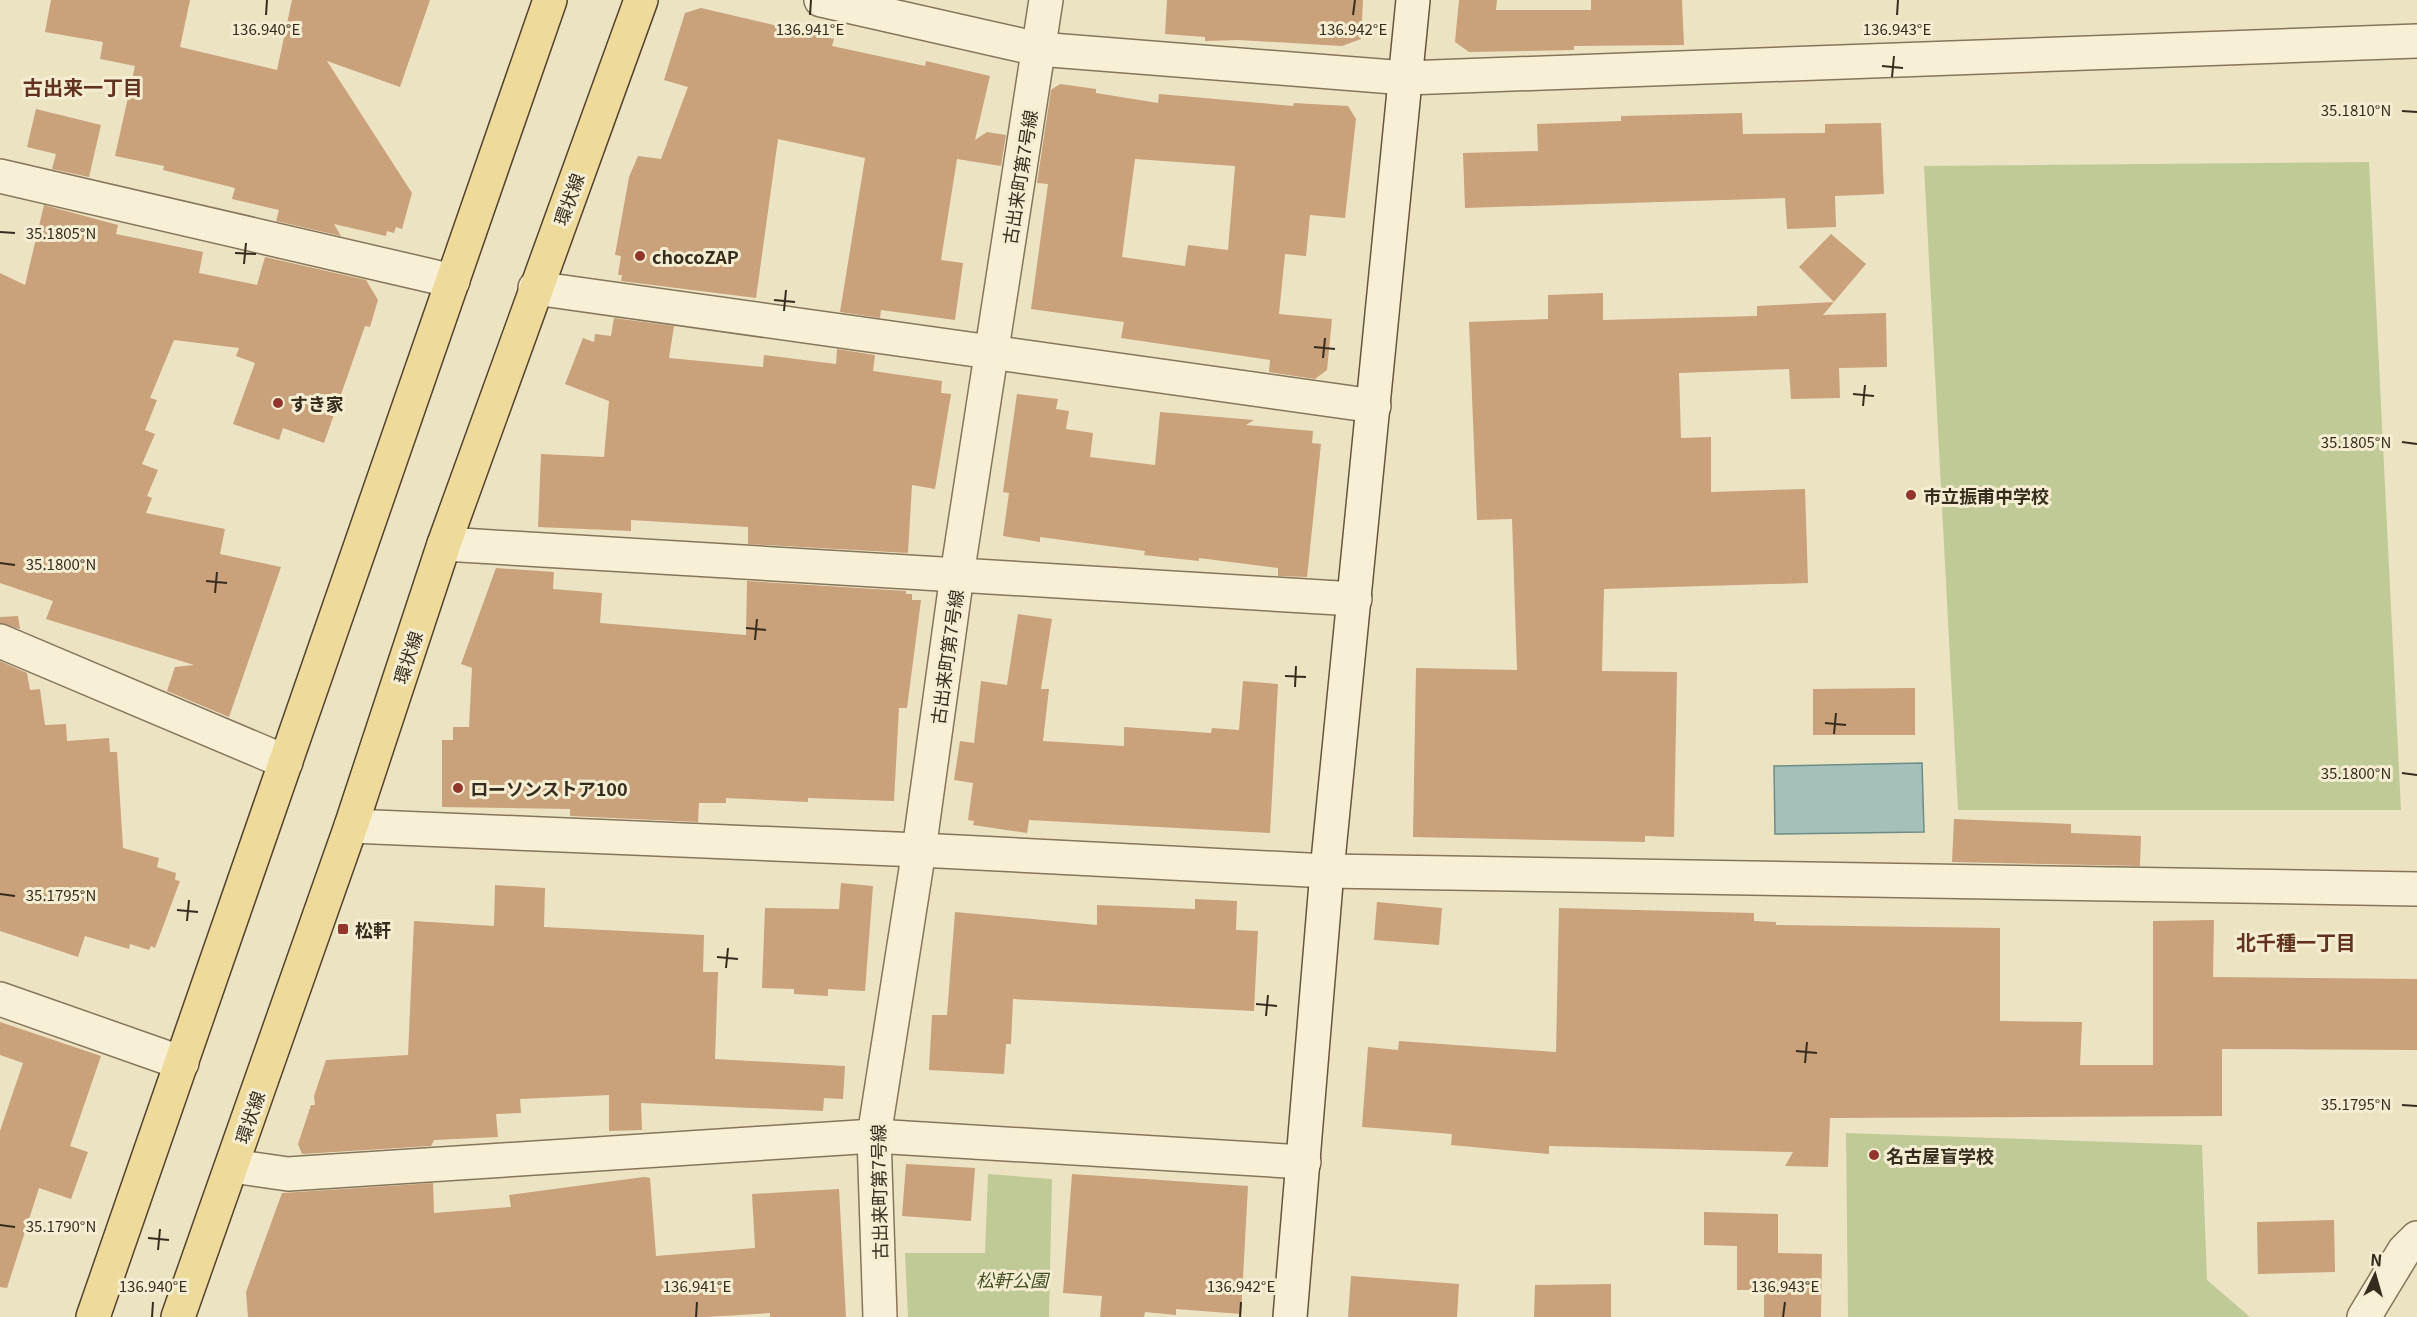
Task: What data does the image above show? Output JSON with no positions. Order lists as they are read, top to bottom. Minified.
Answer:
{"streets":{"main road":["環状線"],"street":["古出来町第7号線"]},"districts":["古出来一丁目","北千種一丁目"],"parks":["松軒公園"],"places":{"other":["chocoZAP","すき家","市立振甫中学校","ローソンストア100","名古屋盲学校"],"transit":["松軒"]},"north":"top","coordinates":["136.940°E","136.941°E","136.942°E","136.943°E","35.1810°N","35.1805°N","35.1800°N","35.1795°N","35.1790°N"]}
